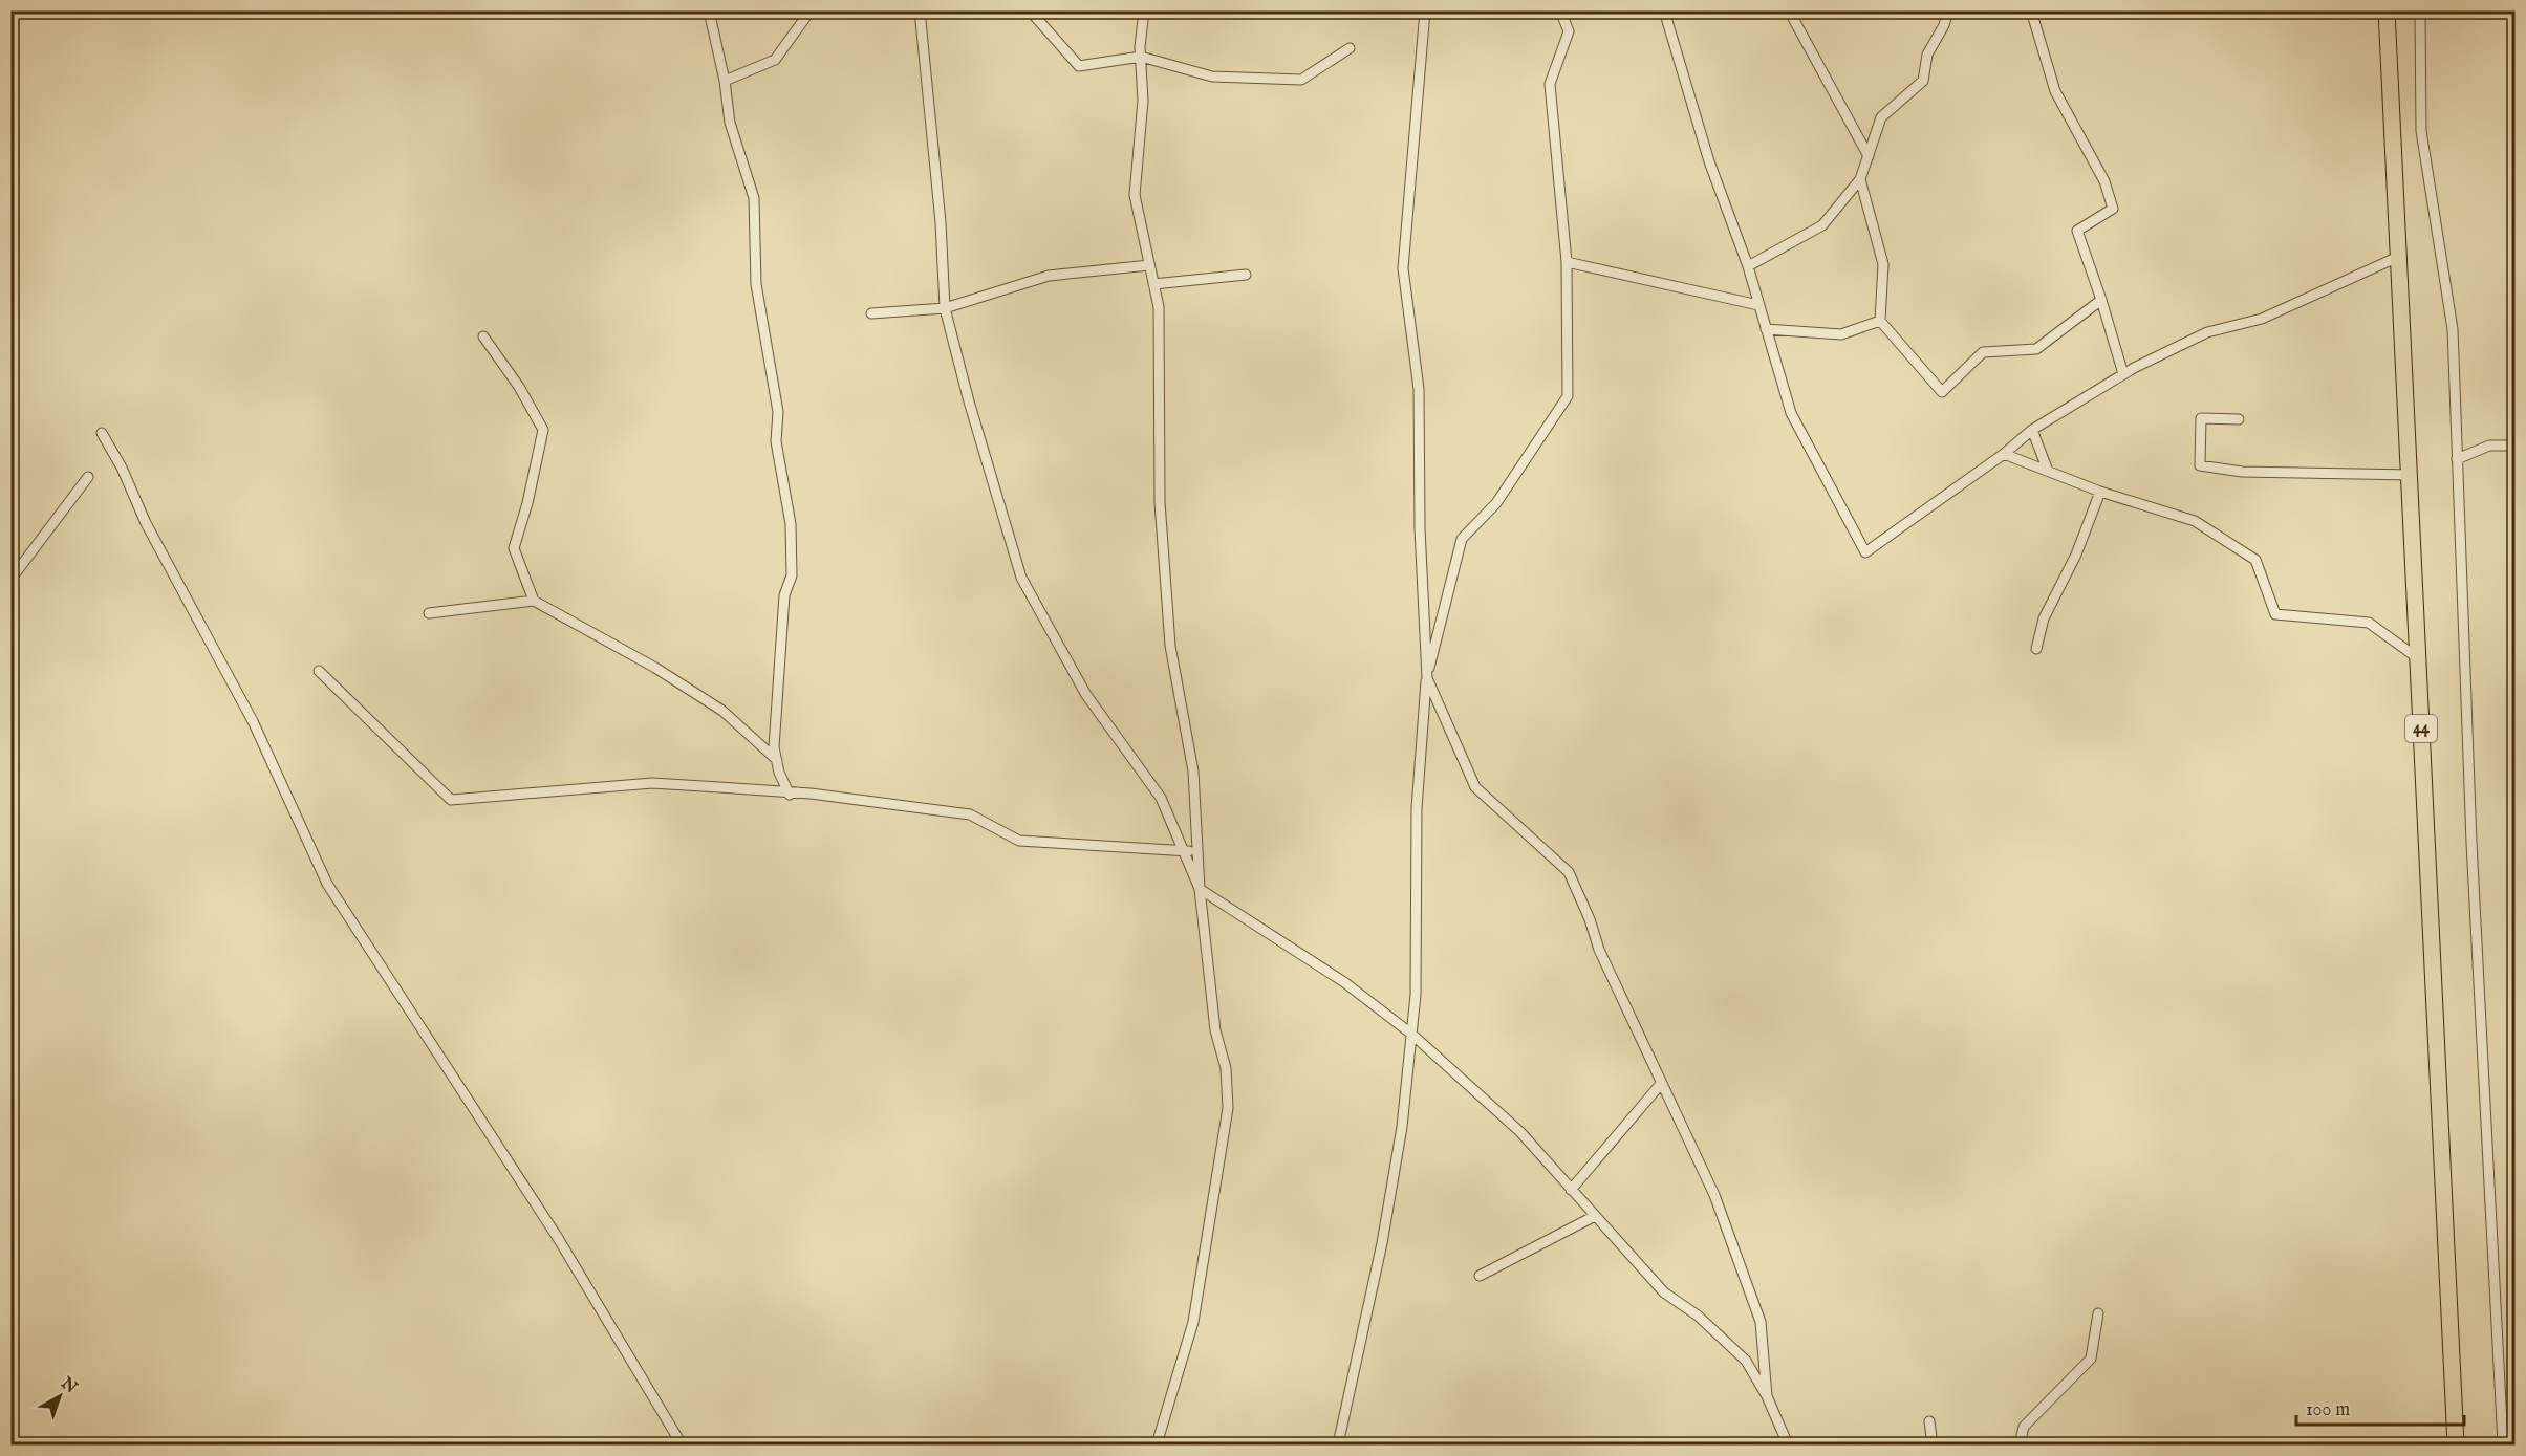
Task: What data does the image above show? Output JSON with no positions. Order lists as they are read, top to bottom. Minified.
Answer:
{"streets":{"main road":["44"]},"scale_bar":"100 m","north":"top right"}
